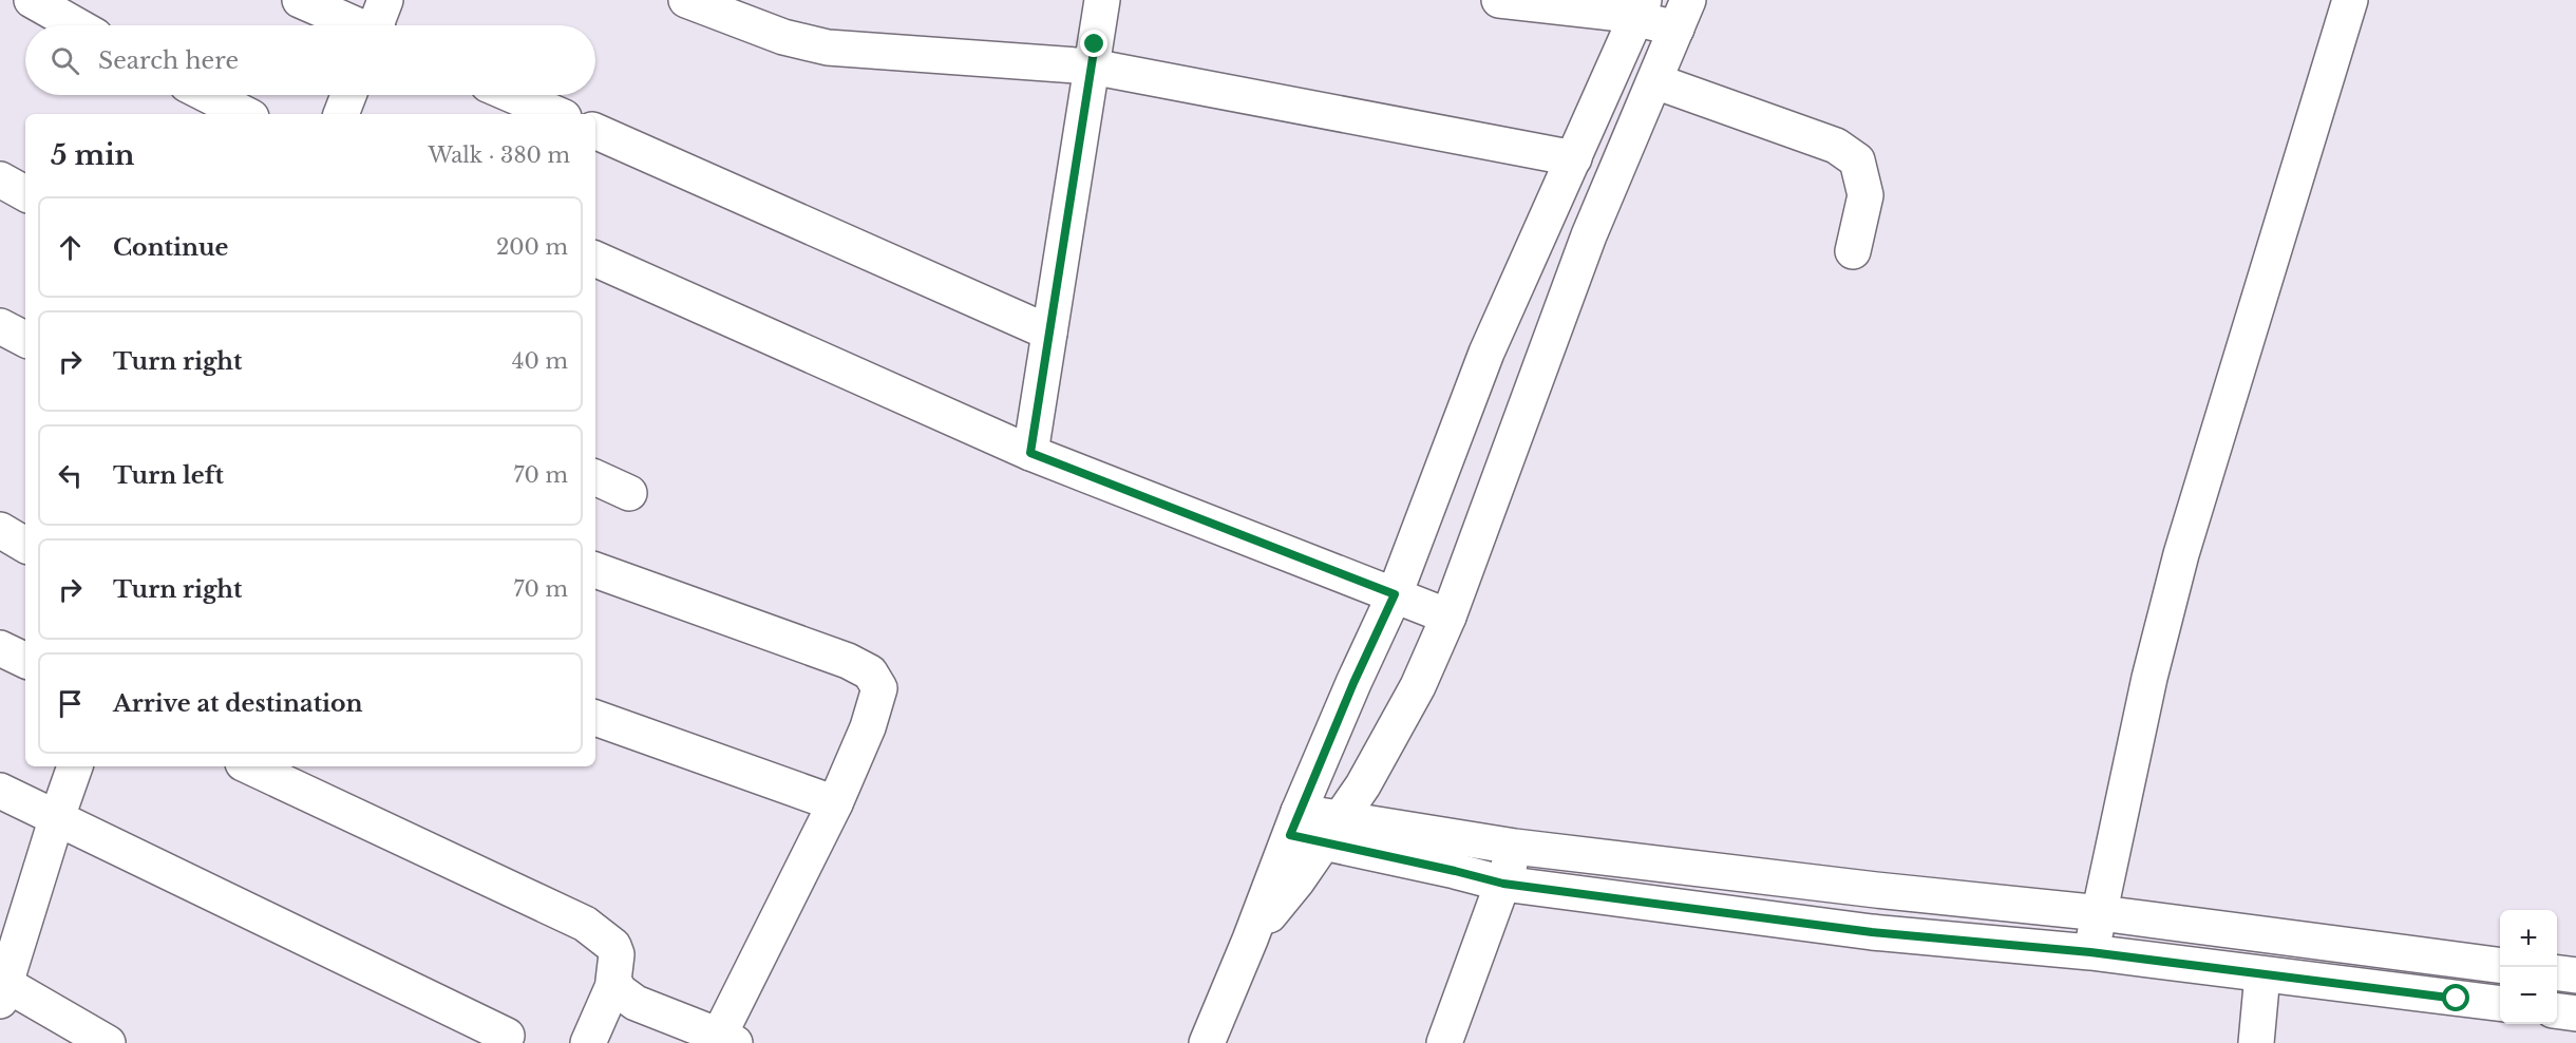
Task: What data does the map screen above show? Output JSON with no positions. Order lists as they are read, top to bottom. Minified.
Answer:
{"page":{"search":"Search here","heading":["5 min","Walk · 380 m"],"list":[["Continue","200 m"],["Turn right","40 m"],["Turn left","70 m"],["Turn right","70 m"],"Arrive at destination"],"map_buttons":["+","−"]}}
